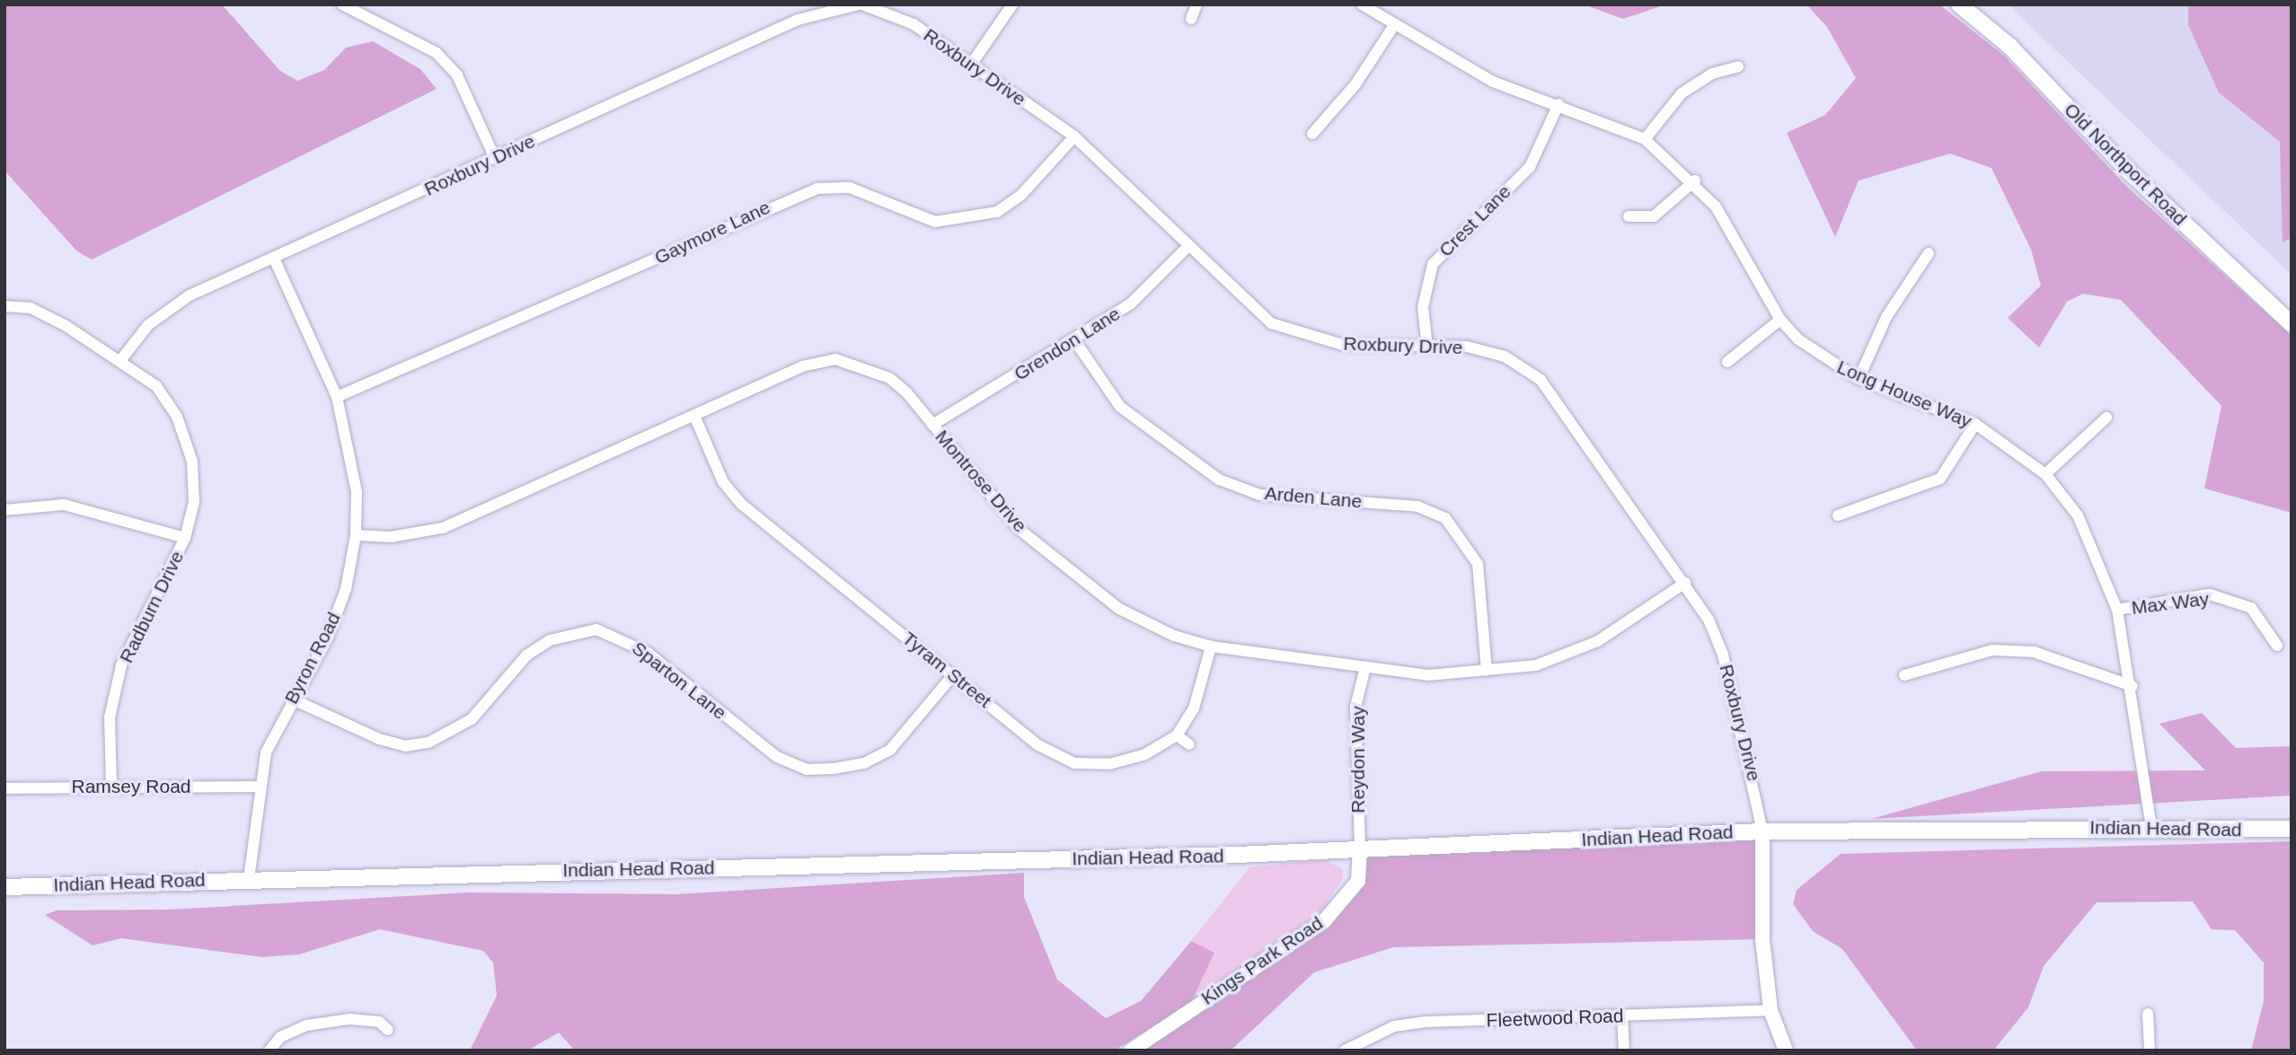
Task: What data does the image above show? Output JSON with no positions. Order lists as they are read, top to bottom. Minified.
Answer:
{"streets":{"main road":["Old Northport Road","Indian Head Road"],"street":["Roxbury Drive","Crest Lane","Gaymore Lane","Grendon Lane","Long House Way","Montrose Drive","Arden Lane","Max Way","Radburn Drive","Byron Road","Tyram Street","Sparton Lane","Reydon Way","Ramsey Road","Kings Park Road","Fleetwood Road"]},"crossings":[["Roxbury Drive","Crest Lane"],["Roxbury Drive","Gaymore Lane"],["Roxbury Drive","Grendon Lane"],["Roxbury Drive","Montrose Drive"],["Roxbury Drive","Radburn Drive"],["Roxbury Drive","Byron Road"],["Roxbury Drive","Indian Head Road"],["Crest Lane","Long House Way"],["Gaymore Lane","Byron Road"],["Grendon Lane","Montrose Drive"],["Grendon Lane","Arden Lane"],["Long House Way","Max Way"],["Long House Way","Indian Head Road"],["Montrose Drive","Arden Lane"],["Montrose Drive","Byron Road"],["Montrose Drive","Tyram Street"],["Montrose Drive","Reydon Way"],["Radburn Drive","Ramsey Road"],["Byron Road","Sparton Lane"],["Byron Road","Ramsey Road"],["Byron Road","Indian Head Road"],["Tyram Street","Sparton Lane"],["Reydon Way","Indian Head Road"],["Reydon Way","Kings Park Road"],["Indian Head Road","Kings Park Road"]]}
